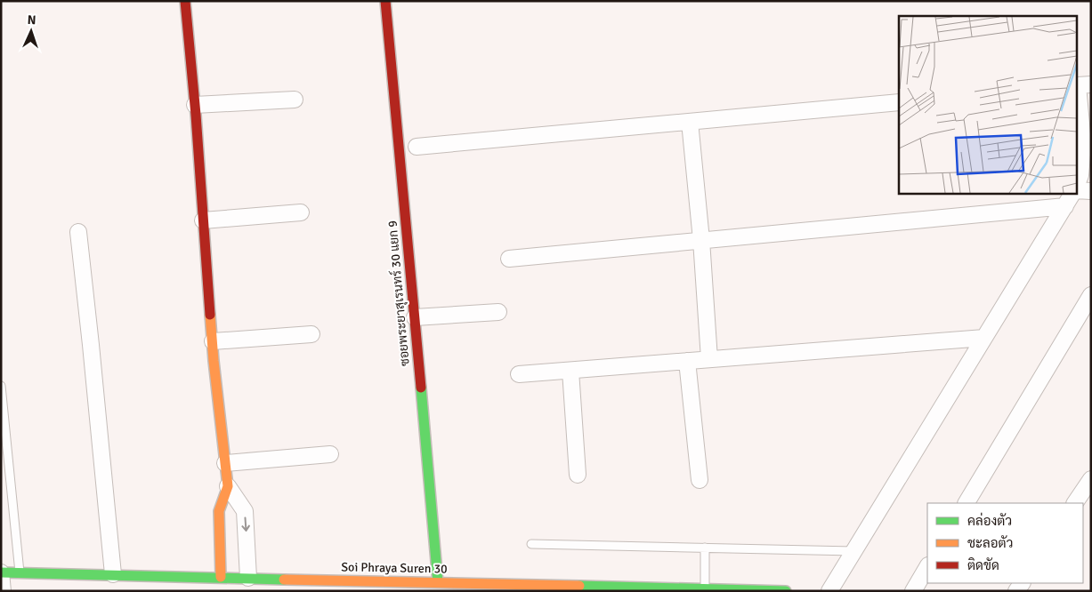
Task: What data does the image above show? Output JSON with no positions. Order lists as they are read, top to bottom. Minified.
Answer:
{"streets":{"street":["ซอยพระยาสุเรนทร์ 30 แยก 9","Soi Phraya Suren 30"]},"crossings":[["ซอยพระยาสุเรนทร์ 30 แยก 9","Soi Phraya Suren 30"]],"legend":["คล่องตัว","ชะลอตัว","ติดขัด"],"north":"top"}
